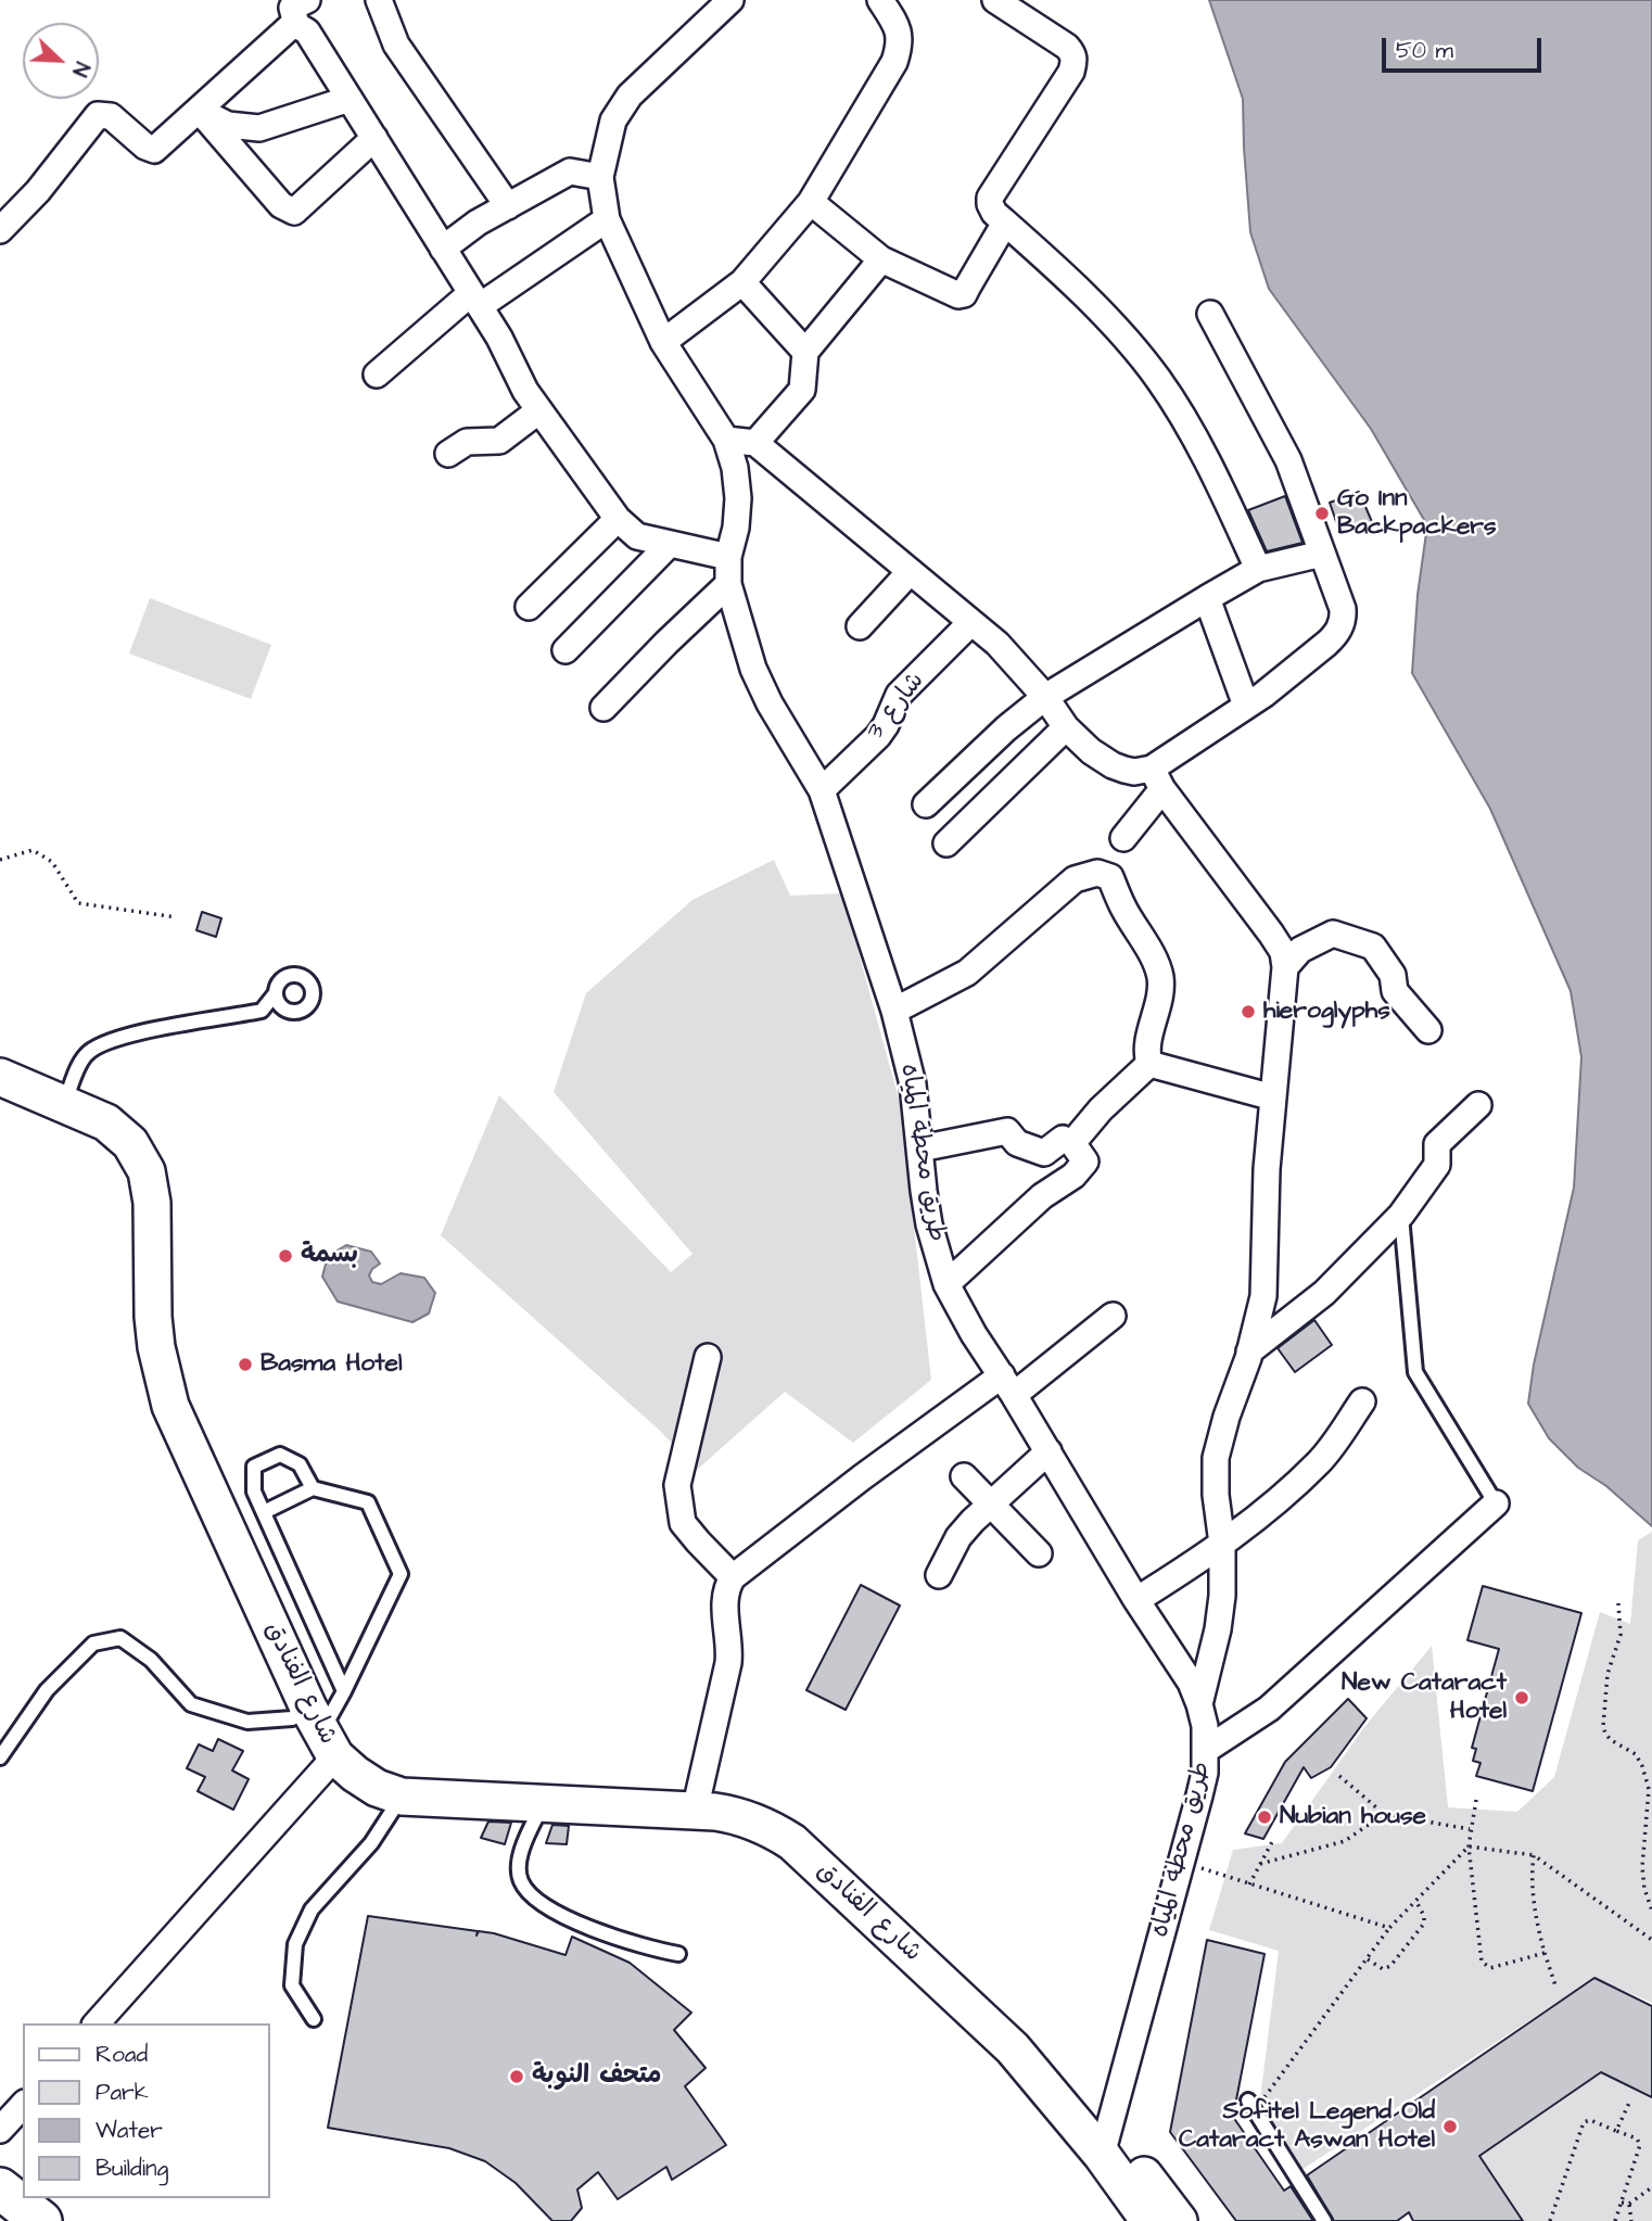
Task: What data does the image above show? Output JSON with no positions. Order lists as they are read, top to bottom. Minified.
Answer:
{"streets":{"street":["شارع 3","طريق محطة المياه","شارع الفنادق"]},"crossings":[["شارع 3","طريق محطة المياه"],["طريق محطة المياه","شارع الفنادق"]],"places":["Go Inn Backpackers","hieroglyphs","بسمة","Basma Hotel","New Cataract Hotel","Nubian house","متحف النوبة","Sofitel Legend Old Cataract Aswan Hotel"],"legend":["Road","Park","Water","Building"],"scale_bar":"50 m","north":"bottom right"}
